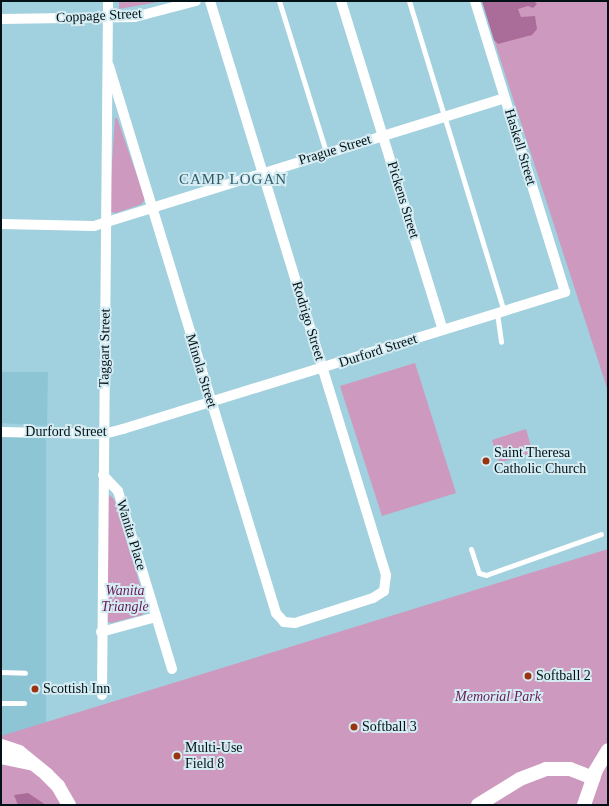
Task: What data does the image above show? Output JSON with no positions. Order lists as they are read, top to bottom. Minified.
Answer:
{"streets":{"street":["Coppage Street","Haskell Street","Prague Street","Pickens Street","Rodrigo Street","Taggart Street","Durford Street","Minola Street","Wanita Place"]},"crossings":[["Coppage Street","Taggart Street"],["Haskell Street","Prague Street"],["Haskell Street","Durford Street"],["Prague Street","Pickens Street"],["Prague Street","Rodrigo Street"],["Prague Street","Taggart Street"],["Prague Street","Minola Street"],["Pickens Street","Durford Street"],["Rodrigo Street","Durford Street"],["Rodrigo Street","Minola Street"],["Taggart Street","Durford Street"],["Taggart Street","Minola Street"],["Taggart Street","Wanita Place"],["Durford Street","Minola Street"]],"districts":["CAMP LOGAN"],"parks":["Wanita Triangle","Memorial Park"],"places":["Saint Theresa Catholic Church","Softball 2","Scottish Inn","Softball 3","Multi-Use Field 8"]}
